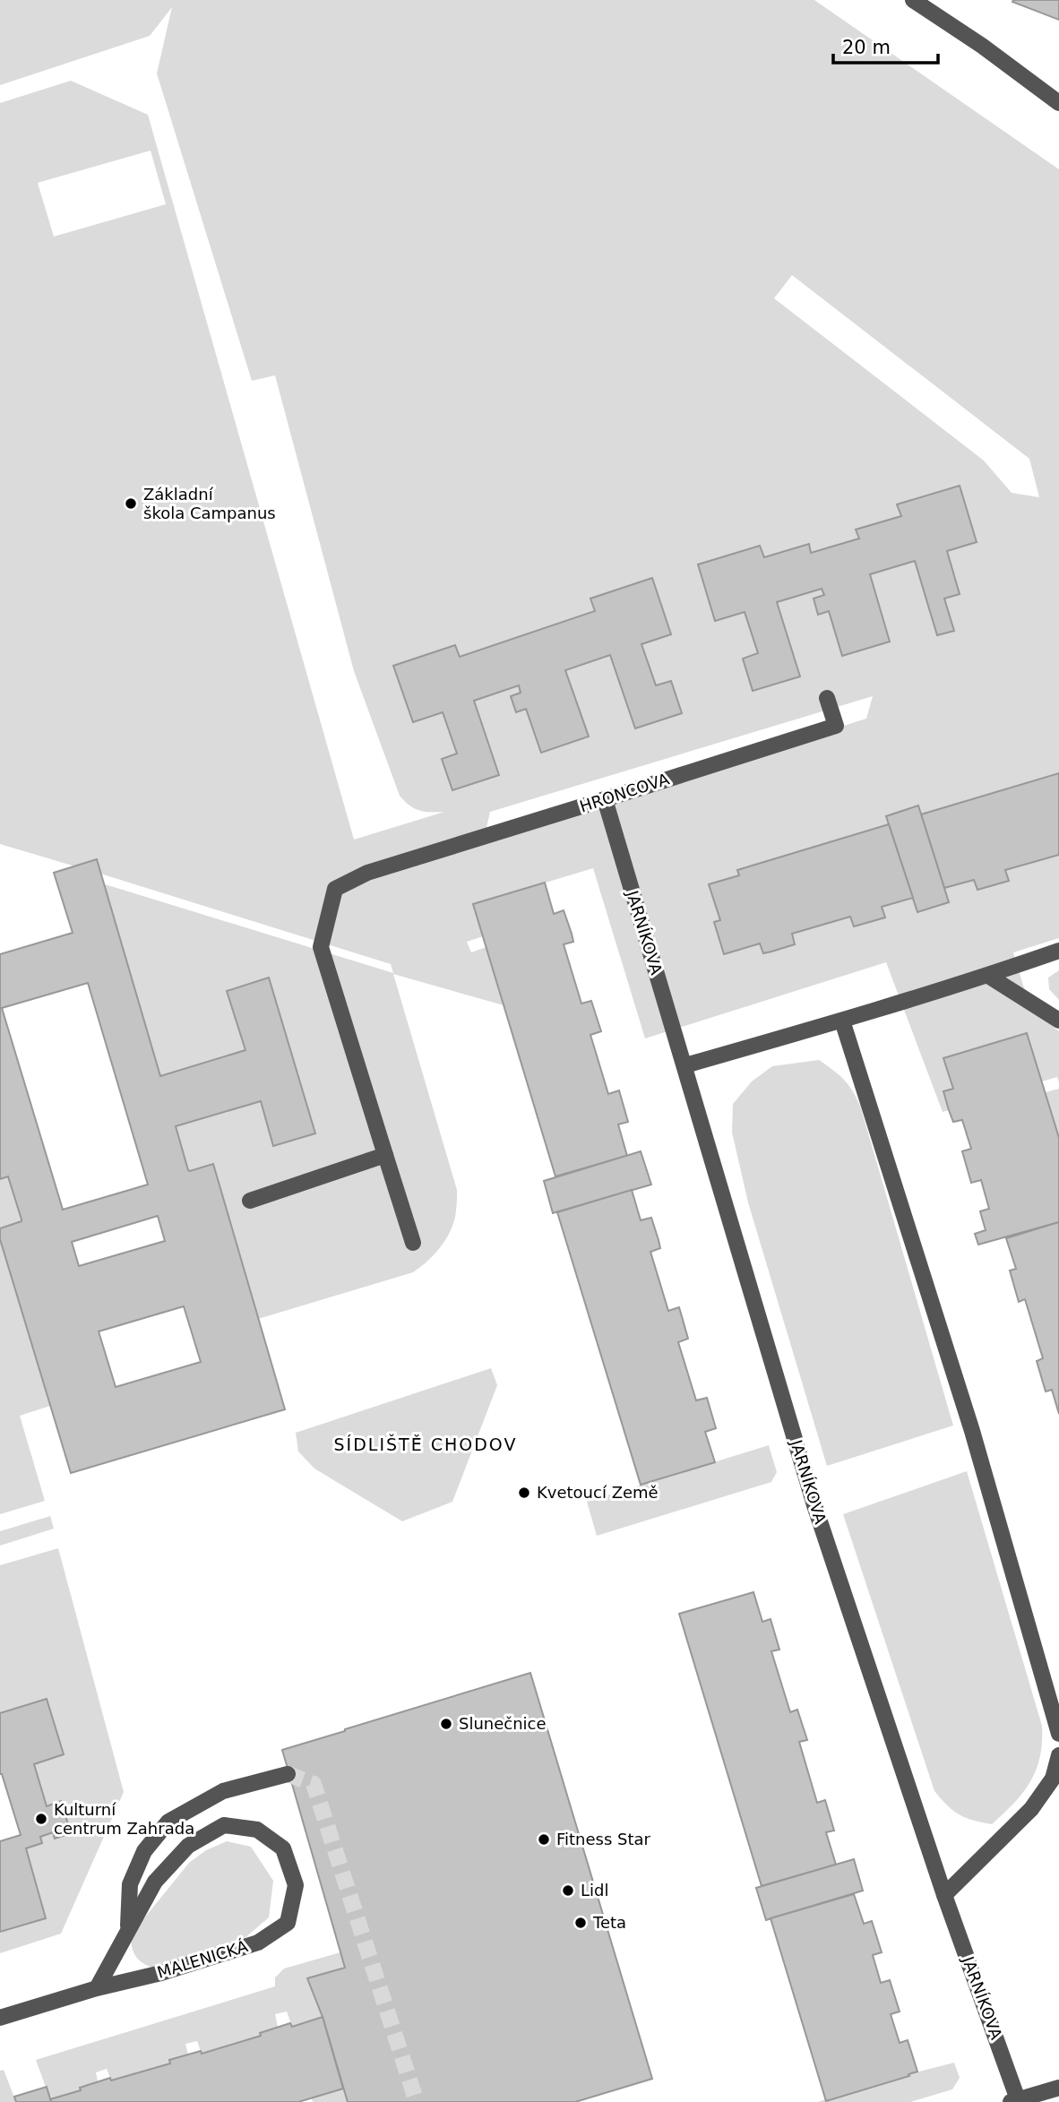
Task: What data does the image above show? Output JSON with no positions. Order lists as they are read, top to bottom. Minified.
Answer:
{"streets":{"street":["HRONCOVA","JARNÍKOVA","MALENICKÁ"]},"crossings":[["HRONCOVA","JARNÍKOVA"]],"districts":["SÍDLIŠTĚ CHODOV"],"places":["Základní škola Campanus","Kvetoucí Země","Slunečnice","Kulturní centrum Zahrada","Fitness Star","Lidl","Teta"],"scale_bar":"20 m"}
